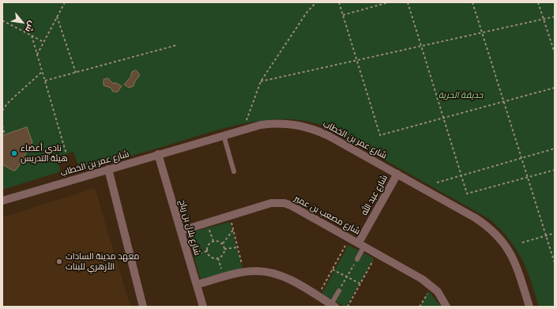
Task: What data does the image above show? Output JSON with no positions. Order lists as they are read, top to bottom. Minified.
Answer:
{"streets":{"street":["شارع عمر بن الخطاب","شارع عبد الله","شارع مصعب بن عمير","شارع بلال بن رباح"]},"crossings":[["شارع عمر بن الخطاب","شارع عبد الله"],["شارع عمر بن الخطاب","شارع بلال بن رباح"],["شارع عبد الله","شارع مصعب بن عمير"],["شارع مصعب بن عمير","شارع بلال بن رباح"]],"parks":["حديقة الحرية"],"places":["نادي أعضاء هيئة التدريس","معهد مدينة السادات الأزهري للبنات"],"north":"bottom right"}
